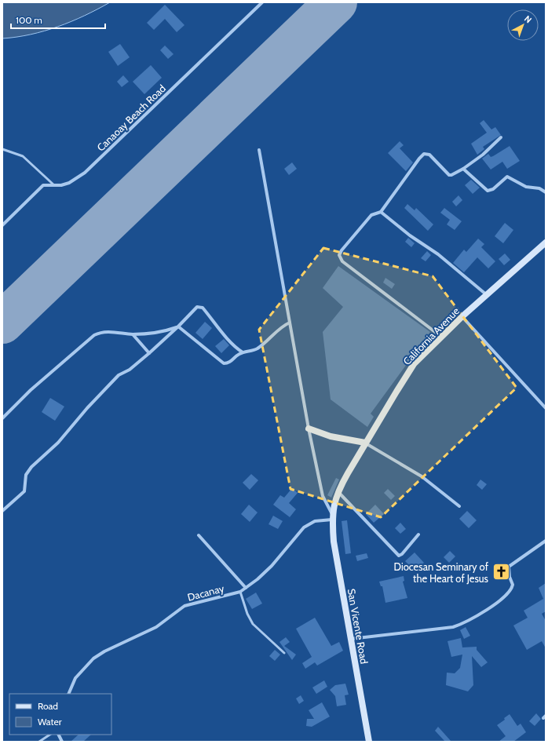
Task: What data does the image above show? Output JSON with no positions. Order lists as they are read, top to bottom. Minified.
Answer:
{"streets":{"street":["Canaoay Beach Road","California Avenue","Dacanay","San Vicente Road"]},"crossings":[["California Avenue","Dacanay"],["California Avenue","San Vicente Road"],["Dacanay","San Vicente Road"]],"places":{"church":["Diocesan Seminary of the Heart of Jesus"]},"legend":["Road","Water"],"scale_bar":"100 m","north":"top right"}
